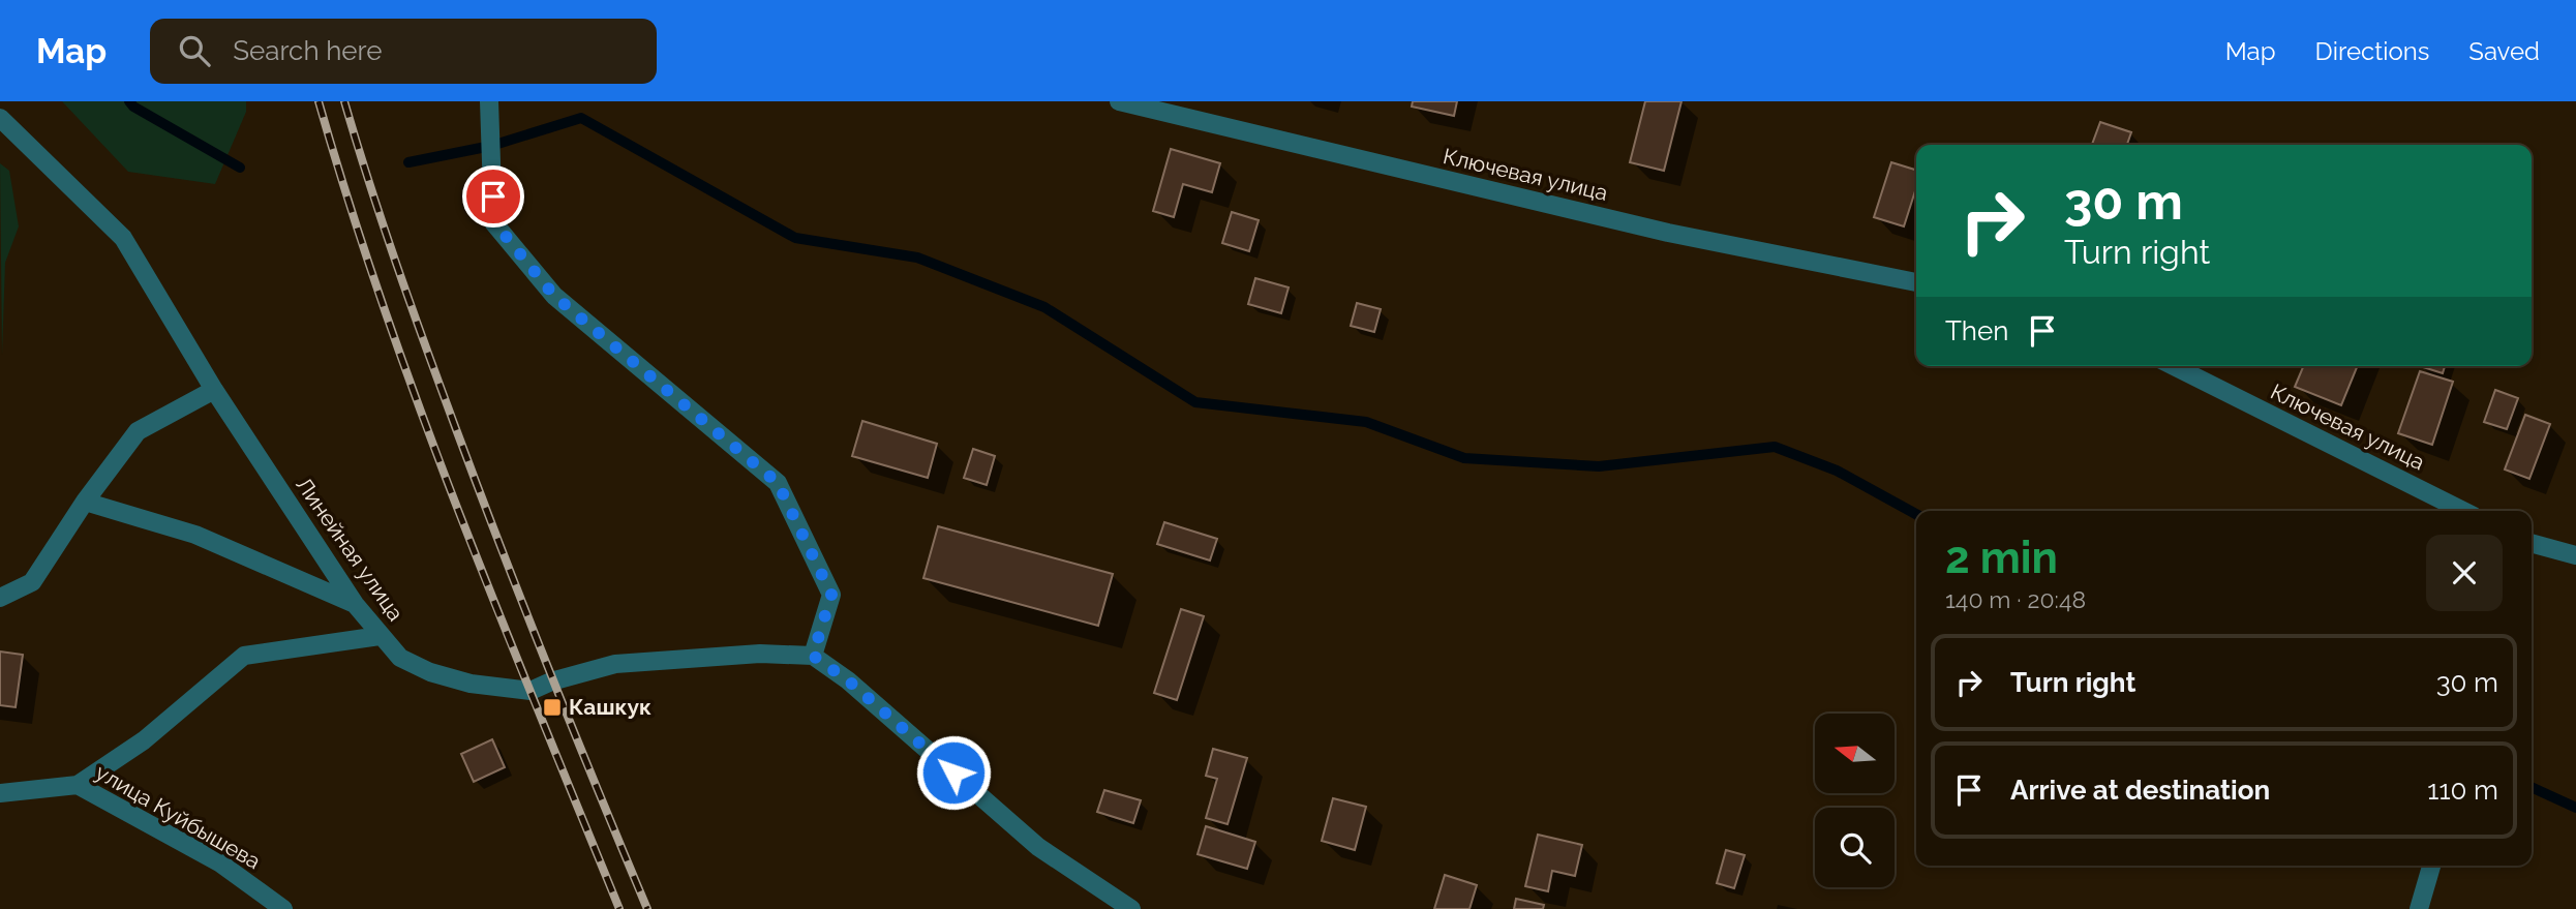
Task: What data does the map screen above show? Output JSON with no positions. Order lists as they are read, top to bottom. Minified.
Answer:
{"streets":{"street":["Ключевая улица","Линейная улица","улица Куйбышева"]},"places":{"transit":["Кашкук"]},"north":"left","page":{"header":"Map","search":"Search here","nav":["Map","Directions","Saved"],"turn":["30 m","Turn right"],"then":"Then","heading":["2 min","140 m · 20:48"],"list":[{"name":"Turn right","value":"30 m"},{"name":"Arrive at destination","value":"110 m"}]}}
